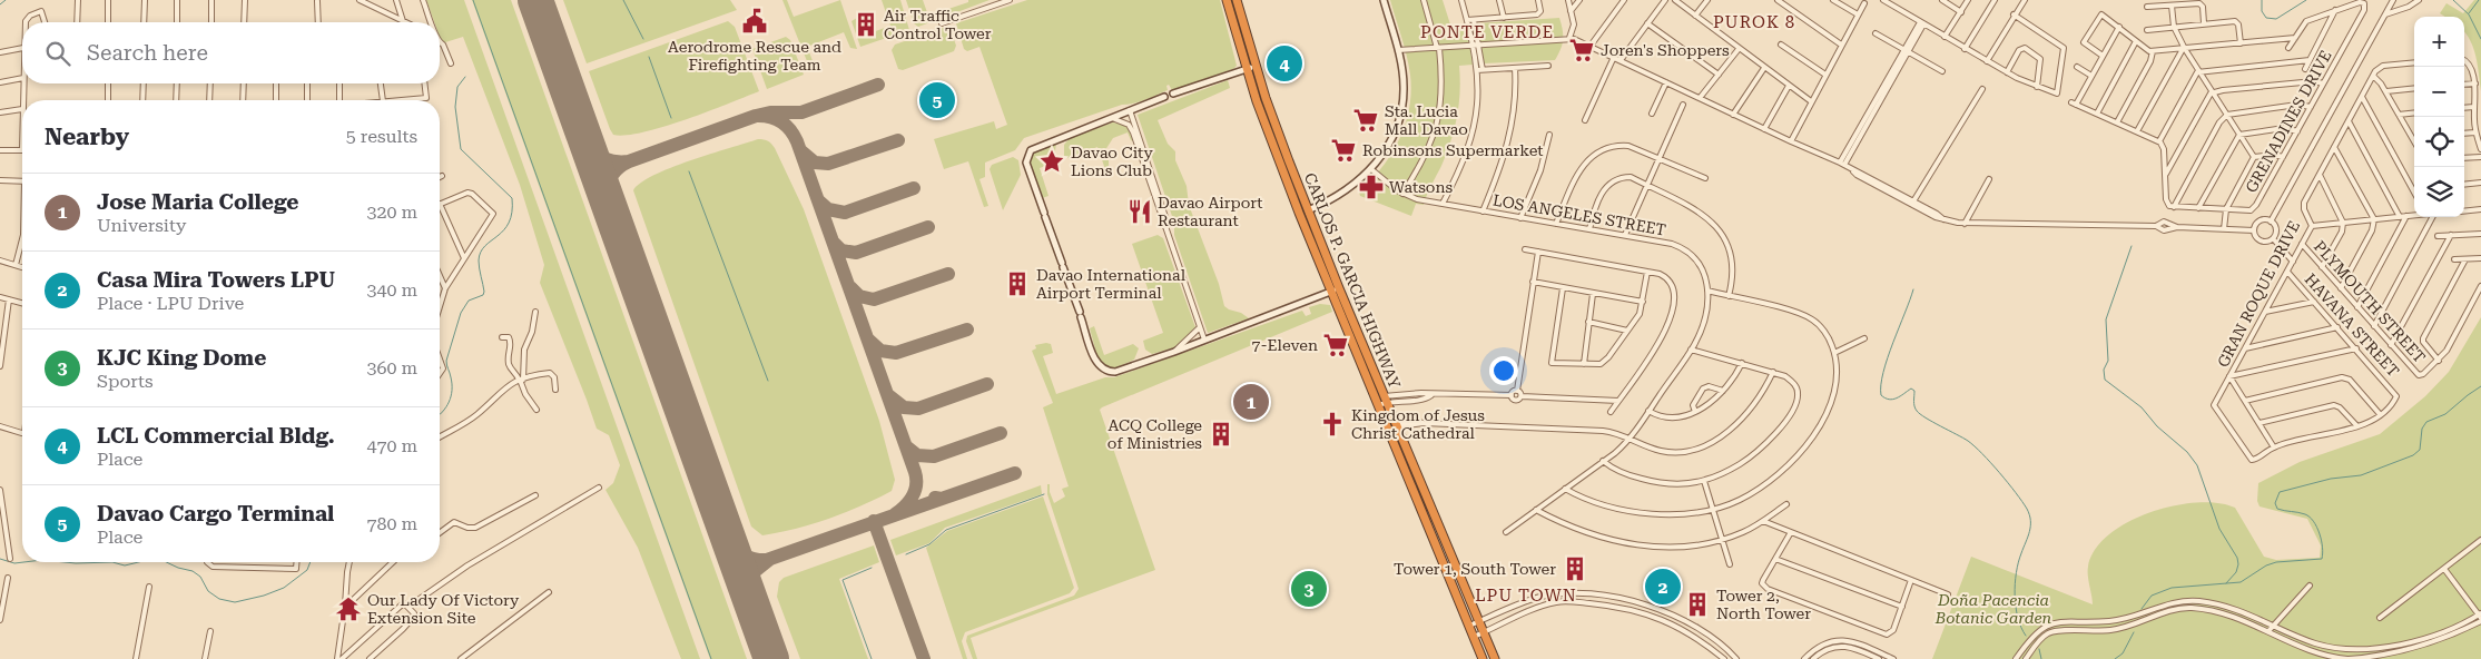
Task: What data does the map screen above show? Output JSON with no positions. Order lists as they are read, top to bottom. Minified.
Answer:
{"streets":{"highway":["CARLOS P. GARCIA HIGHWAY"],"street":["GRENADINES DRIVE","LOS ANGELES STREET","GRAN ROQUE DRIVE","PLYMOUTH STREET","HAVANA STREET"]},"crossings":[["GRAN ROQUE DRIVE","PLYMOUTH STREET"],["GRAN ROQUE DRIVE","HAVANA STREET"]],"districts":["PUROK 8","PONTE VERDE","LPU TOWN"],"parks":["Doña Pacencia Botanic Garden"],"places":{"public building":["Aerodrome Rescue and Firefighting Team"],"building":["Air Traffic Control Tower","Davao International Airport Terminal","ACQ College of Ministries","Tower 1, South Tower","Tower 2, North Tower"],"supermarket":["Joren's Shoppers","Sta. Lucia Mall Davao","Robinsons Supermarket","7-Eleven"],"place":["Davao City Lions Club"],"pharmacy":["Watsons"],"restaurant":["Davao Airport Restaurant"],"church":["Kingdom of Jesus Christ Cathedral"],"temple":["Our Lady Of Victory Extension Site"]},"page":{"map_buttons":["+","−"],"search":"Search here","pins":["4","5","1","2","3"],"heading":["Nearby","5 results"],"list":[{"mark":"1","name":"Jose Maria College","note":"University","value":"320 m"},{"mark":"2","name":"Casa Mira Towers LPU","note":"Place · LPU Drive","value":"340 m"},{"mark":"3","name":"KJC King Dome","note":"Sports","value":"360 m"},{"mark":"4","name":"LCL Commercial Bldg.","note":"Place","value":"470 m"},{"mark":"5","name":"Davao Cargo Terminal","note":"Place","value":"780 m"}]}}
